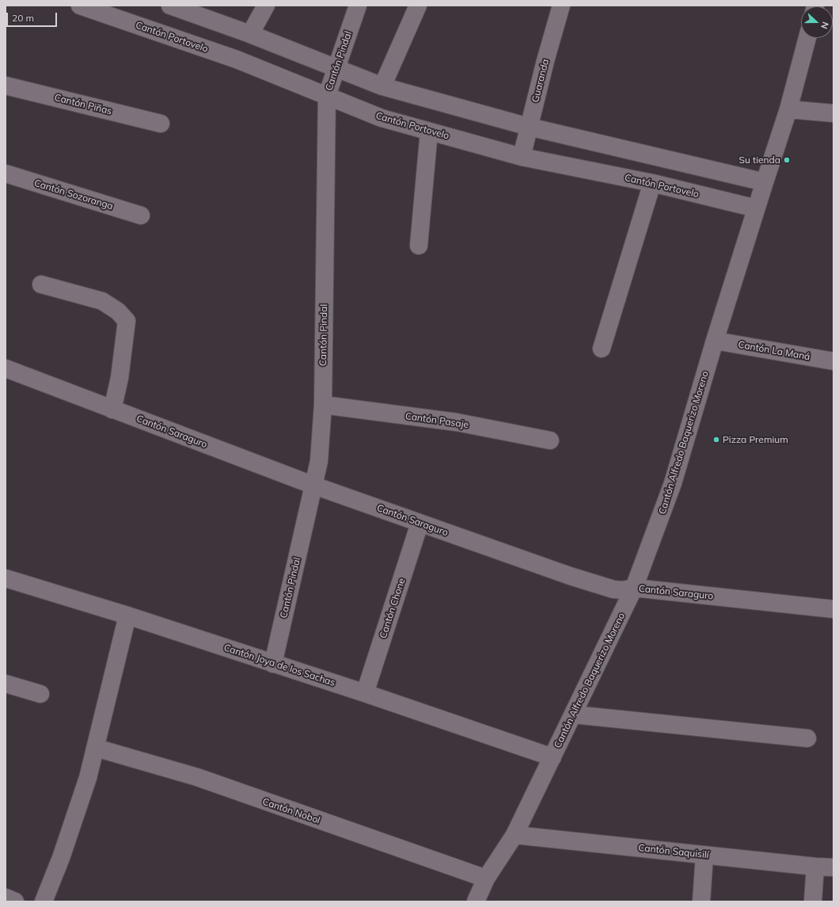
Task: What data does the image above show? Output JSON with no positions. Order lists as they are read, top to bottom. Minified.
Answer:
{"streets":{"street":["Cantón Portovelo","Cantón Pindal","Guaranda","Cantón Piñas","Cantón Sozoranga","Cantón La Maná","Cantón Pasaje","Cantón Saraguro","Cantón Alfredo Baquerizo Moreno","Cantón Chone","Cantón Joya de los Sachas","Cantón Nobol","Cantón Saquisilí"]},"crossings":[["Cantón Portovelo","Cantón Pindal"],["Cantón Portovelo","Guaranda"],["Cantón Portovelo","Cantón Alfredo Baquerizo Moreno"],["Cantón Pindal","Cantón Pasaje"],["Cantón Pindal","Cantón Saraguro"],["Cantón Pindal","Cantón Joya de los Sachas"],["Cantón La Maná","Cantón Alfredo Baquerizo Moreno"],["Cantón Saraguro","Cantón Alfredo Baquerizo Moreno"],["Cantón Saraguro","Cantón Chone"],["Cantón Alfredo Baquerizo Moreno","Cantón Joya de los Sachas"],["Cantón Alfredo Baquerizo Moreno","Cantón Nobol"],["Cantón Alfredo Baquerizo Moreno","Cantón Saquisilí"],["Cantón Chone","Cantón Joya de los Sachas"]],"places":["Su tienda","Pizza Premium"],"scale_bar":"20 m","north":"right"}
